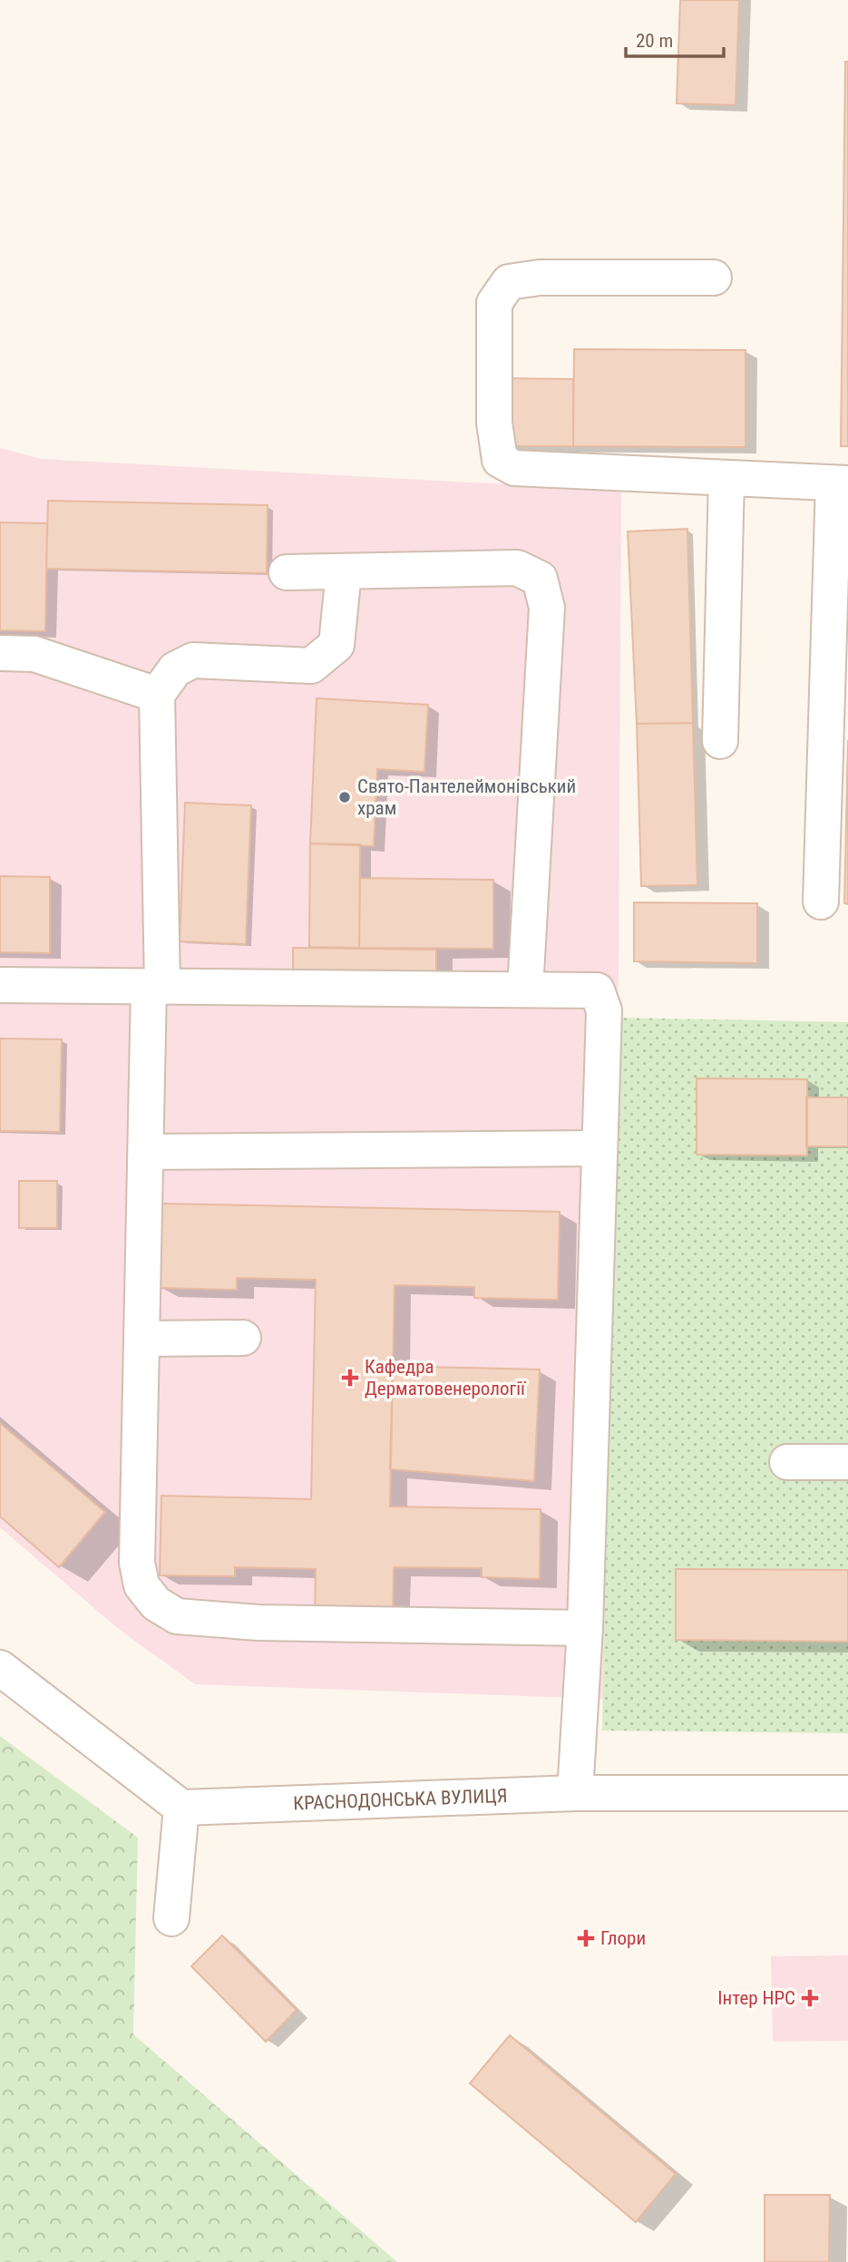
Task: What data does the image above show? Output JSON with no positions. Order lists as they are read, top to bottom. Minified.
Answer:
{"streets":{"street":["КРАСНОДОНСЬКА ВУЛИЦЯ"]},"places":{"other":["Свято-Пантелеймонівський храм"],"health":["Кафедра Дерматовенерології","Глори","Інтер НРС"]},"scale_bar":"20 m"}
